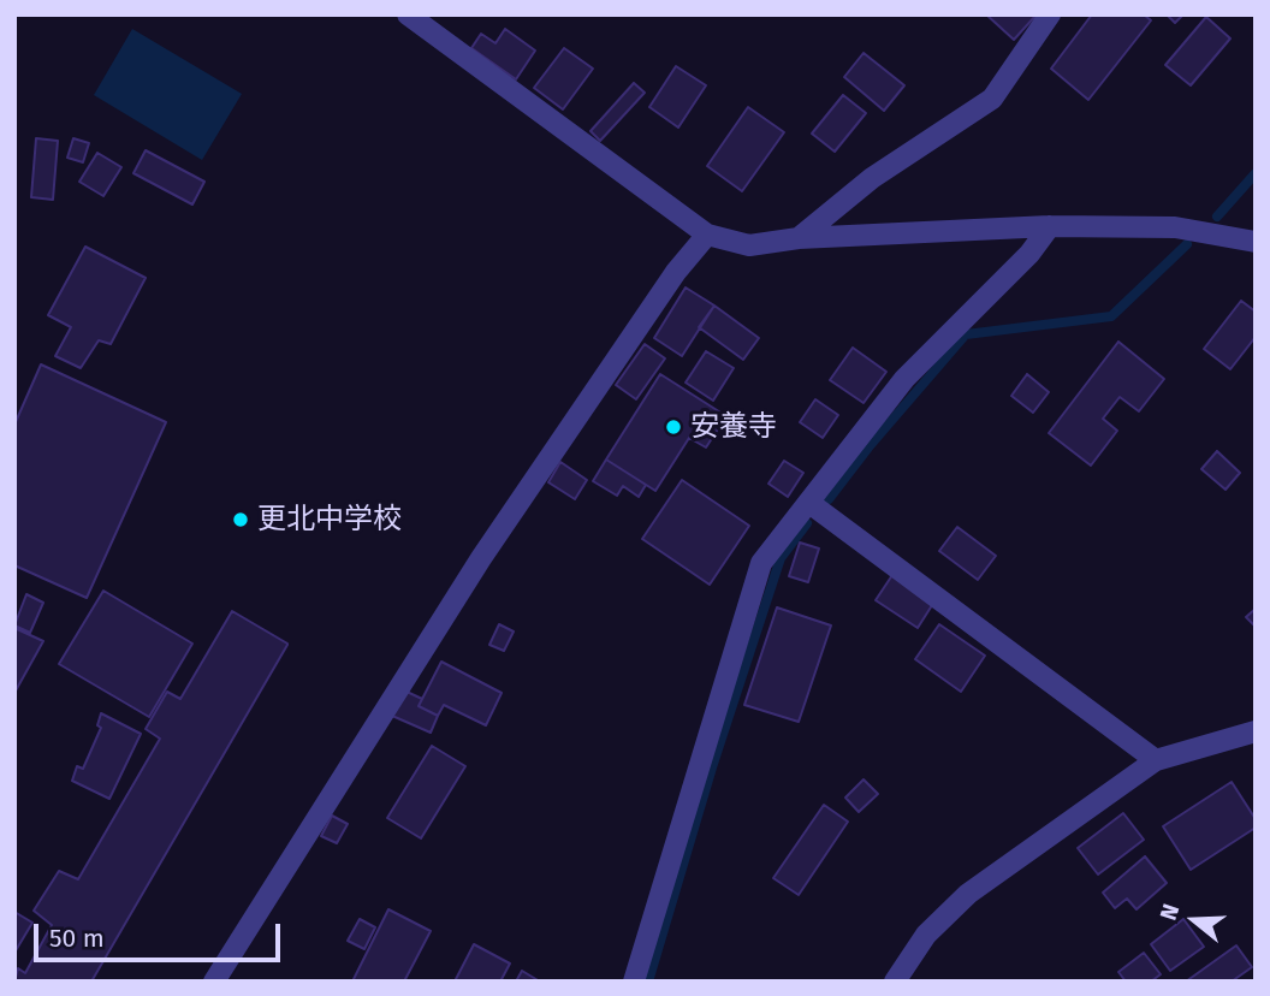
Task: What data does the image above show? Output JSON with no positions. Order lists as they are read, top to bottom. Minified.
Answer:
{"places":["安養寺","更北中学校"],"scale_bar":"50 m","north":"left"}
